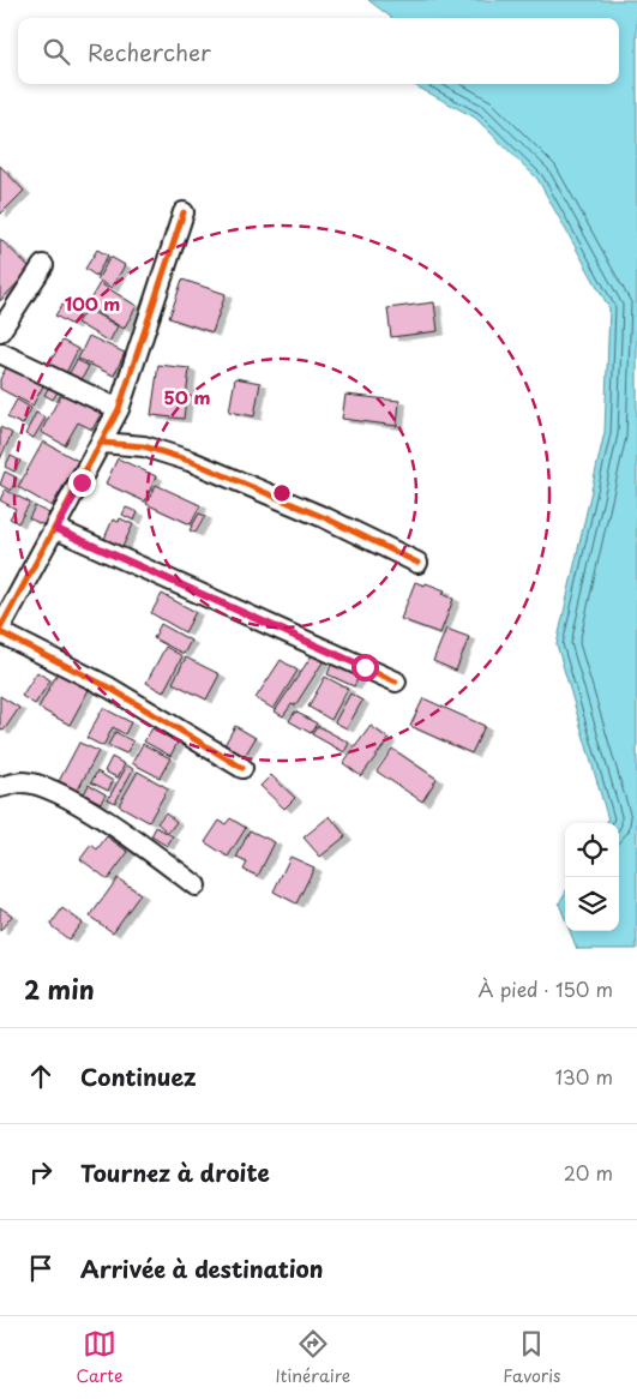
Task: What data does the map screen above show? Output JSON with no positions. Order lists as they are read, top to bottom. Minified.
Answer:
{"page":{"search":"Rechercher","heading":["2 min","À pied · 150 m"],"list":[["Continuez","130 m"],["Tournez à droite","20 m"],"Arrivée à destination"],"nav":["Carte","Itinéraire","Favoris"]},"rings":["100 m","50 m"]}
